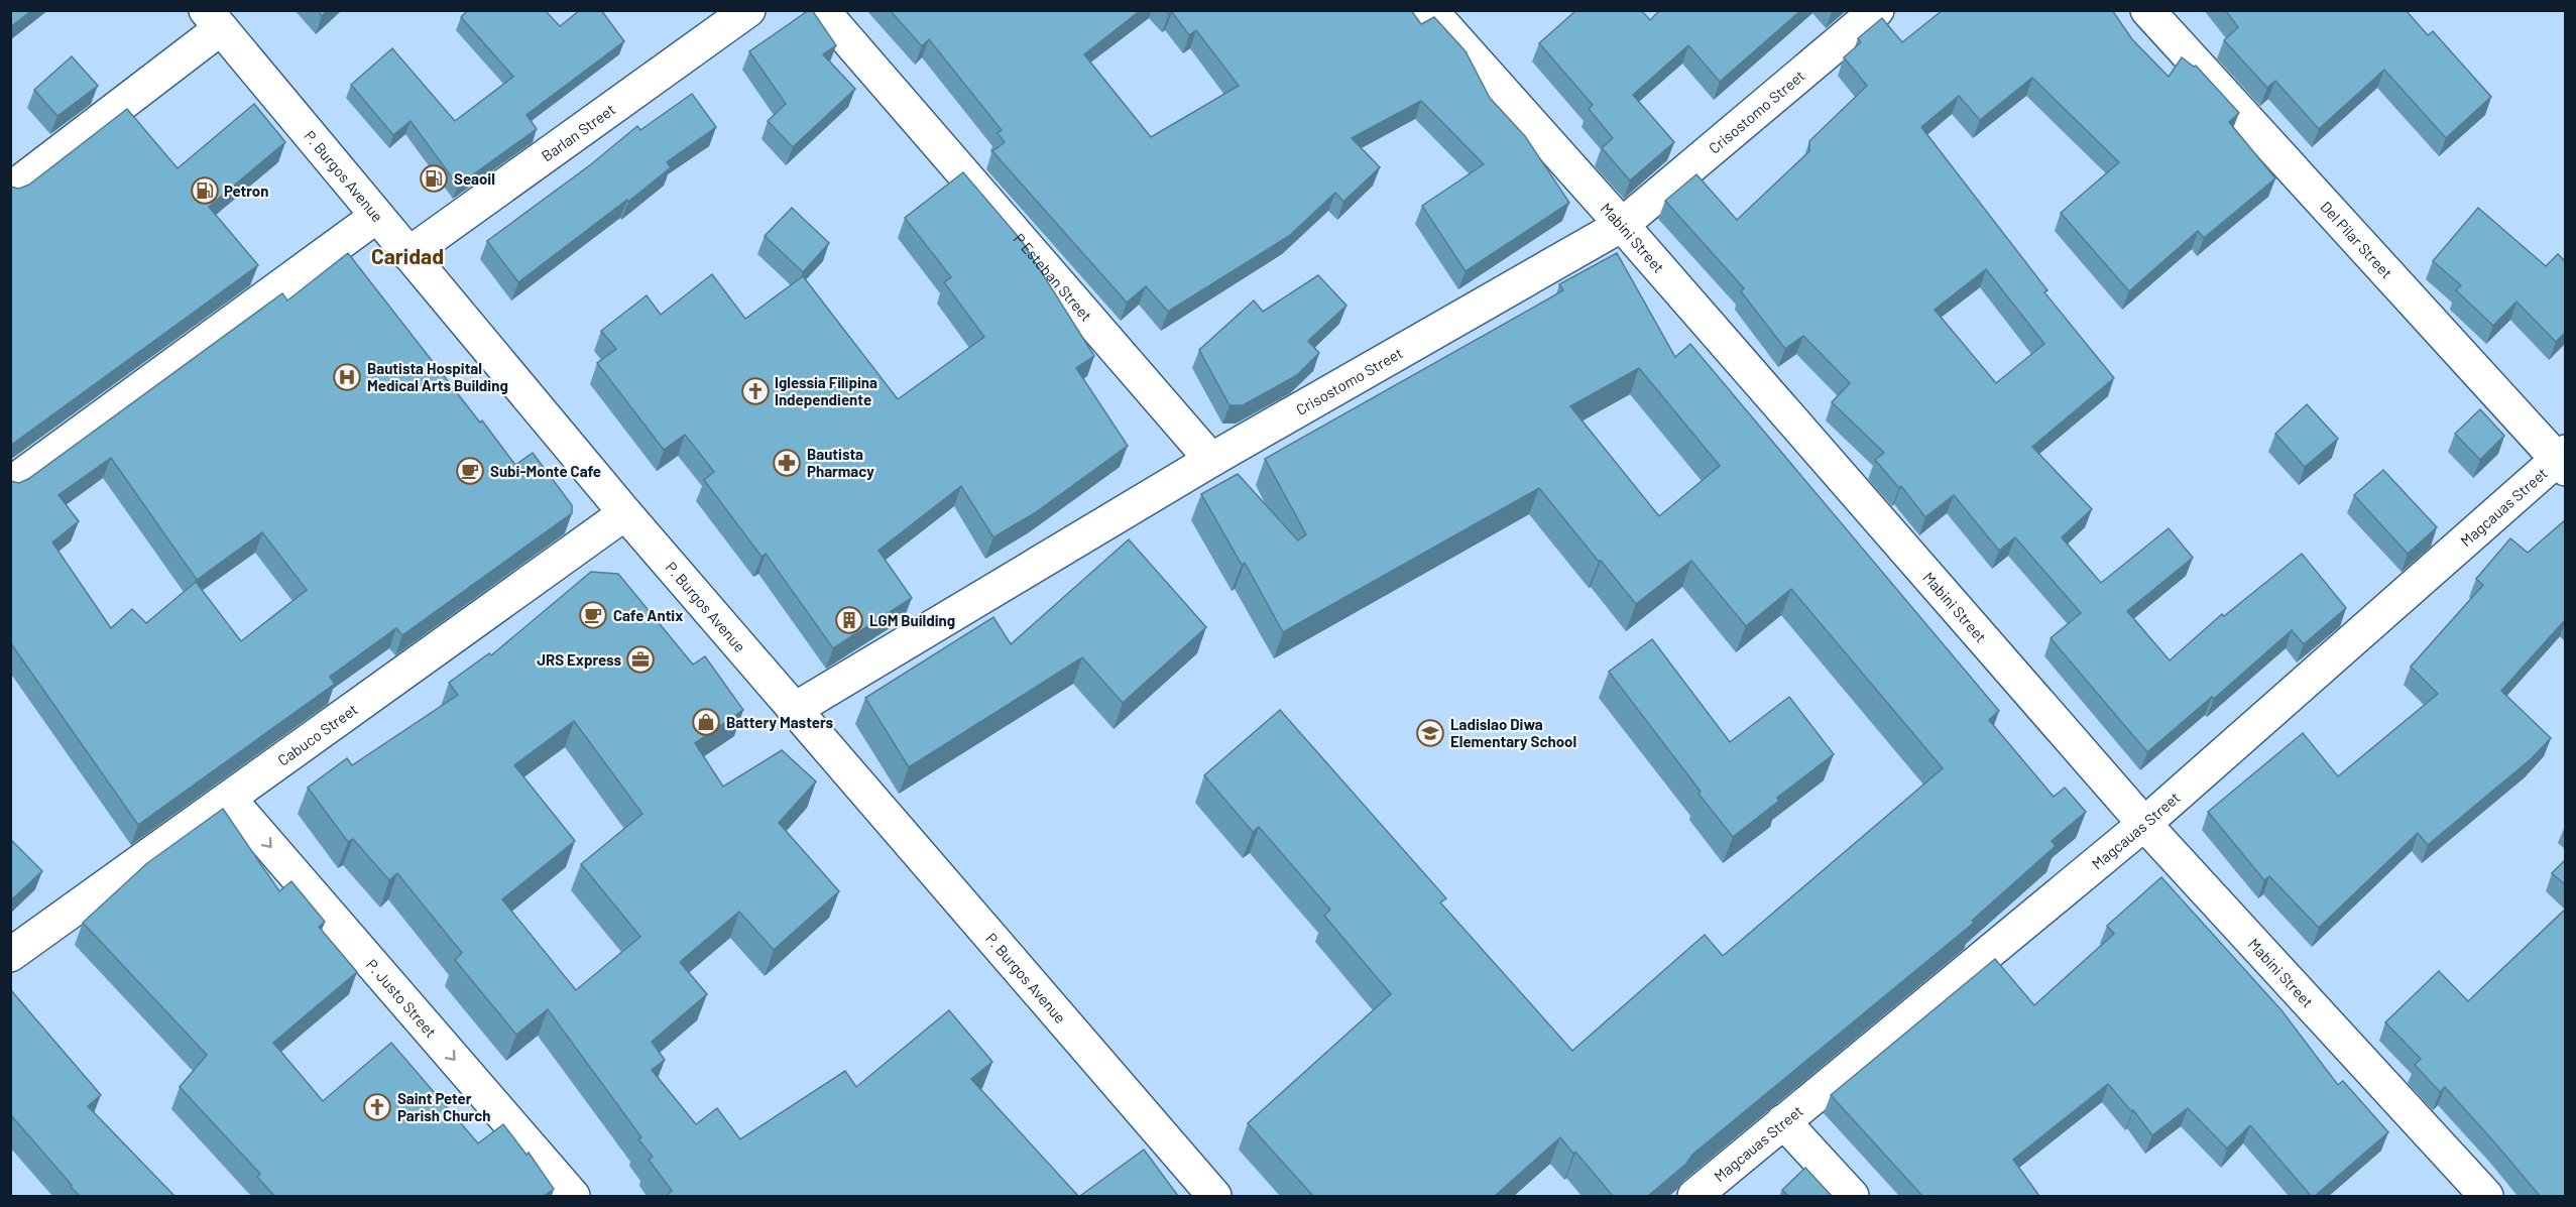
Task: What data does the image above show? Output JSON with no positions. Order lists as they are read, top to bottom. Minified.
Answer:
{"streets":{"street":["Crisostomo Street","Barlan Street","P. Burgos Avenue","Mabini Street","Del Pilar Street","P Esteban Street","Magcauas Street","Cabuco Street","P. Justo Street"]},"crossings":[["Crisostomo Street","P. Burgos Avenue"],["Crisostomo Street","Mabini Street"],["Crisostomo Street","P Esteban Street"],["Barlan Street","P. Burgos Avenue"],["P. Burgos Avenue","Cabuco Street"],["Mabini Street","Magcauas Street"],["Del Pilar Street","Magcauas Street"],["Cabuco Street","P. Justo Street"]],"one_way":["P. Justo Street"],"districts":["Caridad"],"places":{"fuel station":["Seaoil","Petron"],"hospital":["Bautista Hospital Medical Arts Building"],"church":["Iglessia Filipina Independiente","Saint Peter Parish Church"],"pharmacy":["Bautista Pharmacy"],"cafe":["Subi-Monte Cafe","Cafe Antix"],"building":["LGM Building"],"office":["JRS Express"],"shop":["Battery Masters"],"school or university":["Ladislao Diwa Elementary School"]}}
